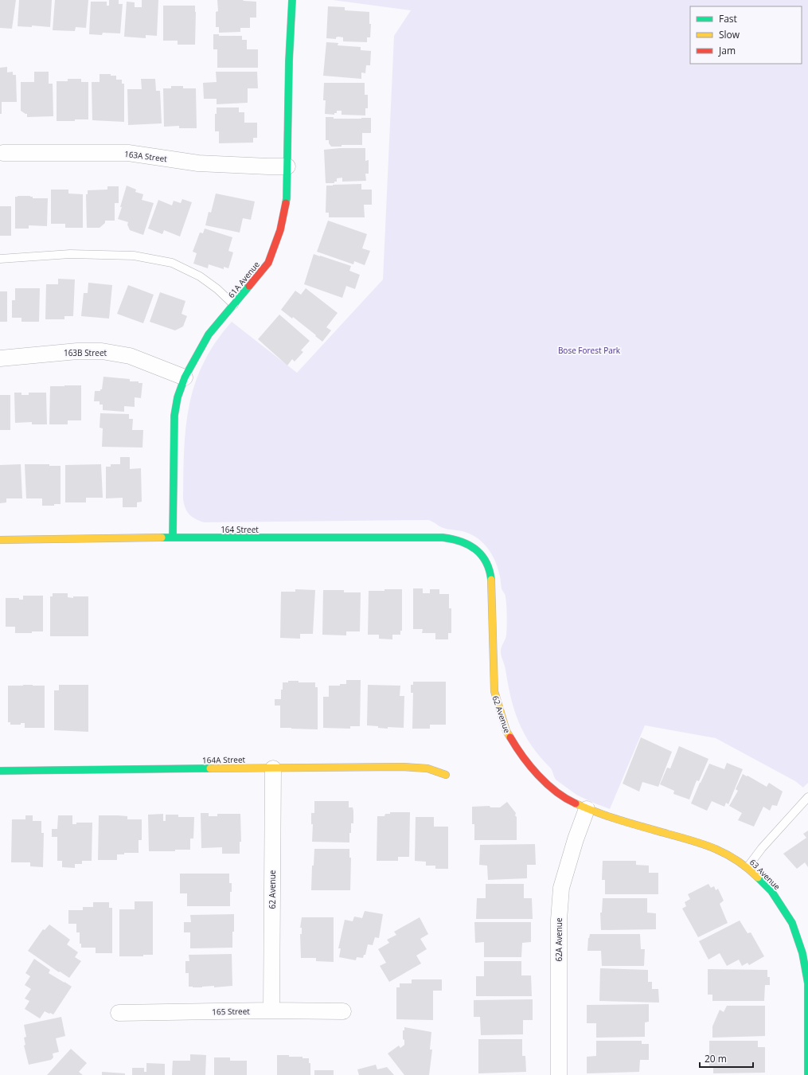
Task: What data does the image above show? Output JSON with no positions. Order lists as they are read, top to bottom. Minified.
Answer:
{"streets":{"street":["163A Street","61A Avenue","163B Street","164 Street","62 Avenue","164A Street","63 Avenue","62A Avenue","165 Street"]},"crossings":[["163A Street","61A Avenue"],["61A Avenue","163B Street"],["61A Avenue","164 Street"],["164 Street","62 Avenue"],["62 Avenue","164A Street"],["62 Avenue","63 Avenue"],["62 Avenue","62A Avenue"],["62 Avenue","165 Street"],["63 Avenue","62A Avenue"]],"parks":["Bose Forest Park"],"legend":["Fast","Slow","Jam"],"scale_bar":"20 m"}
